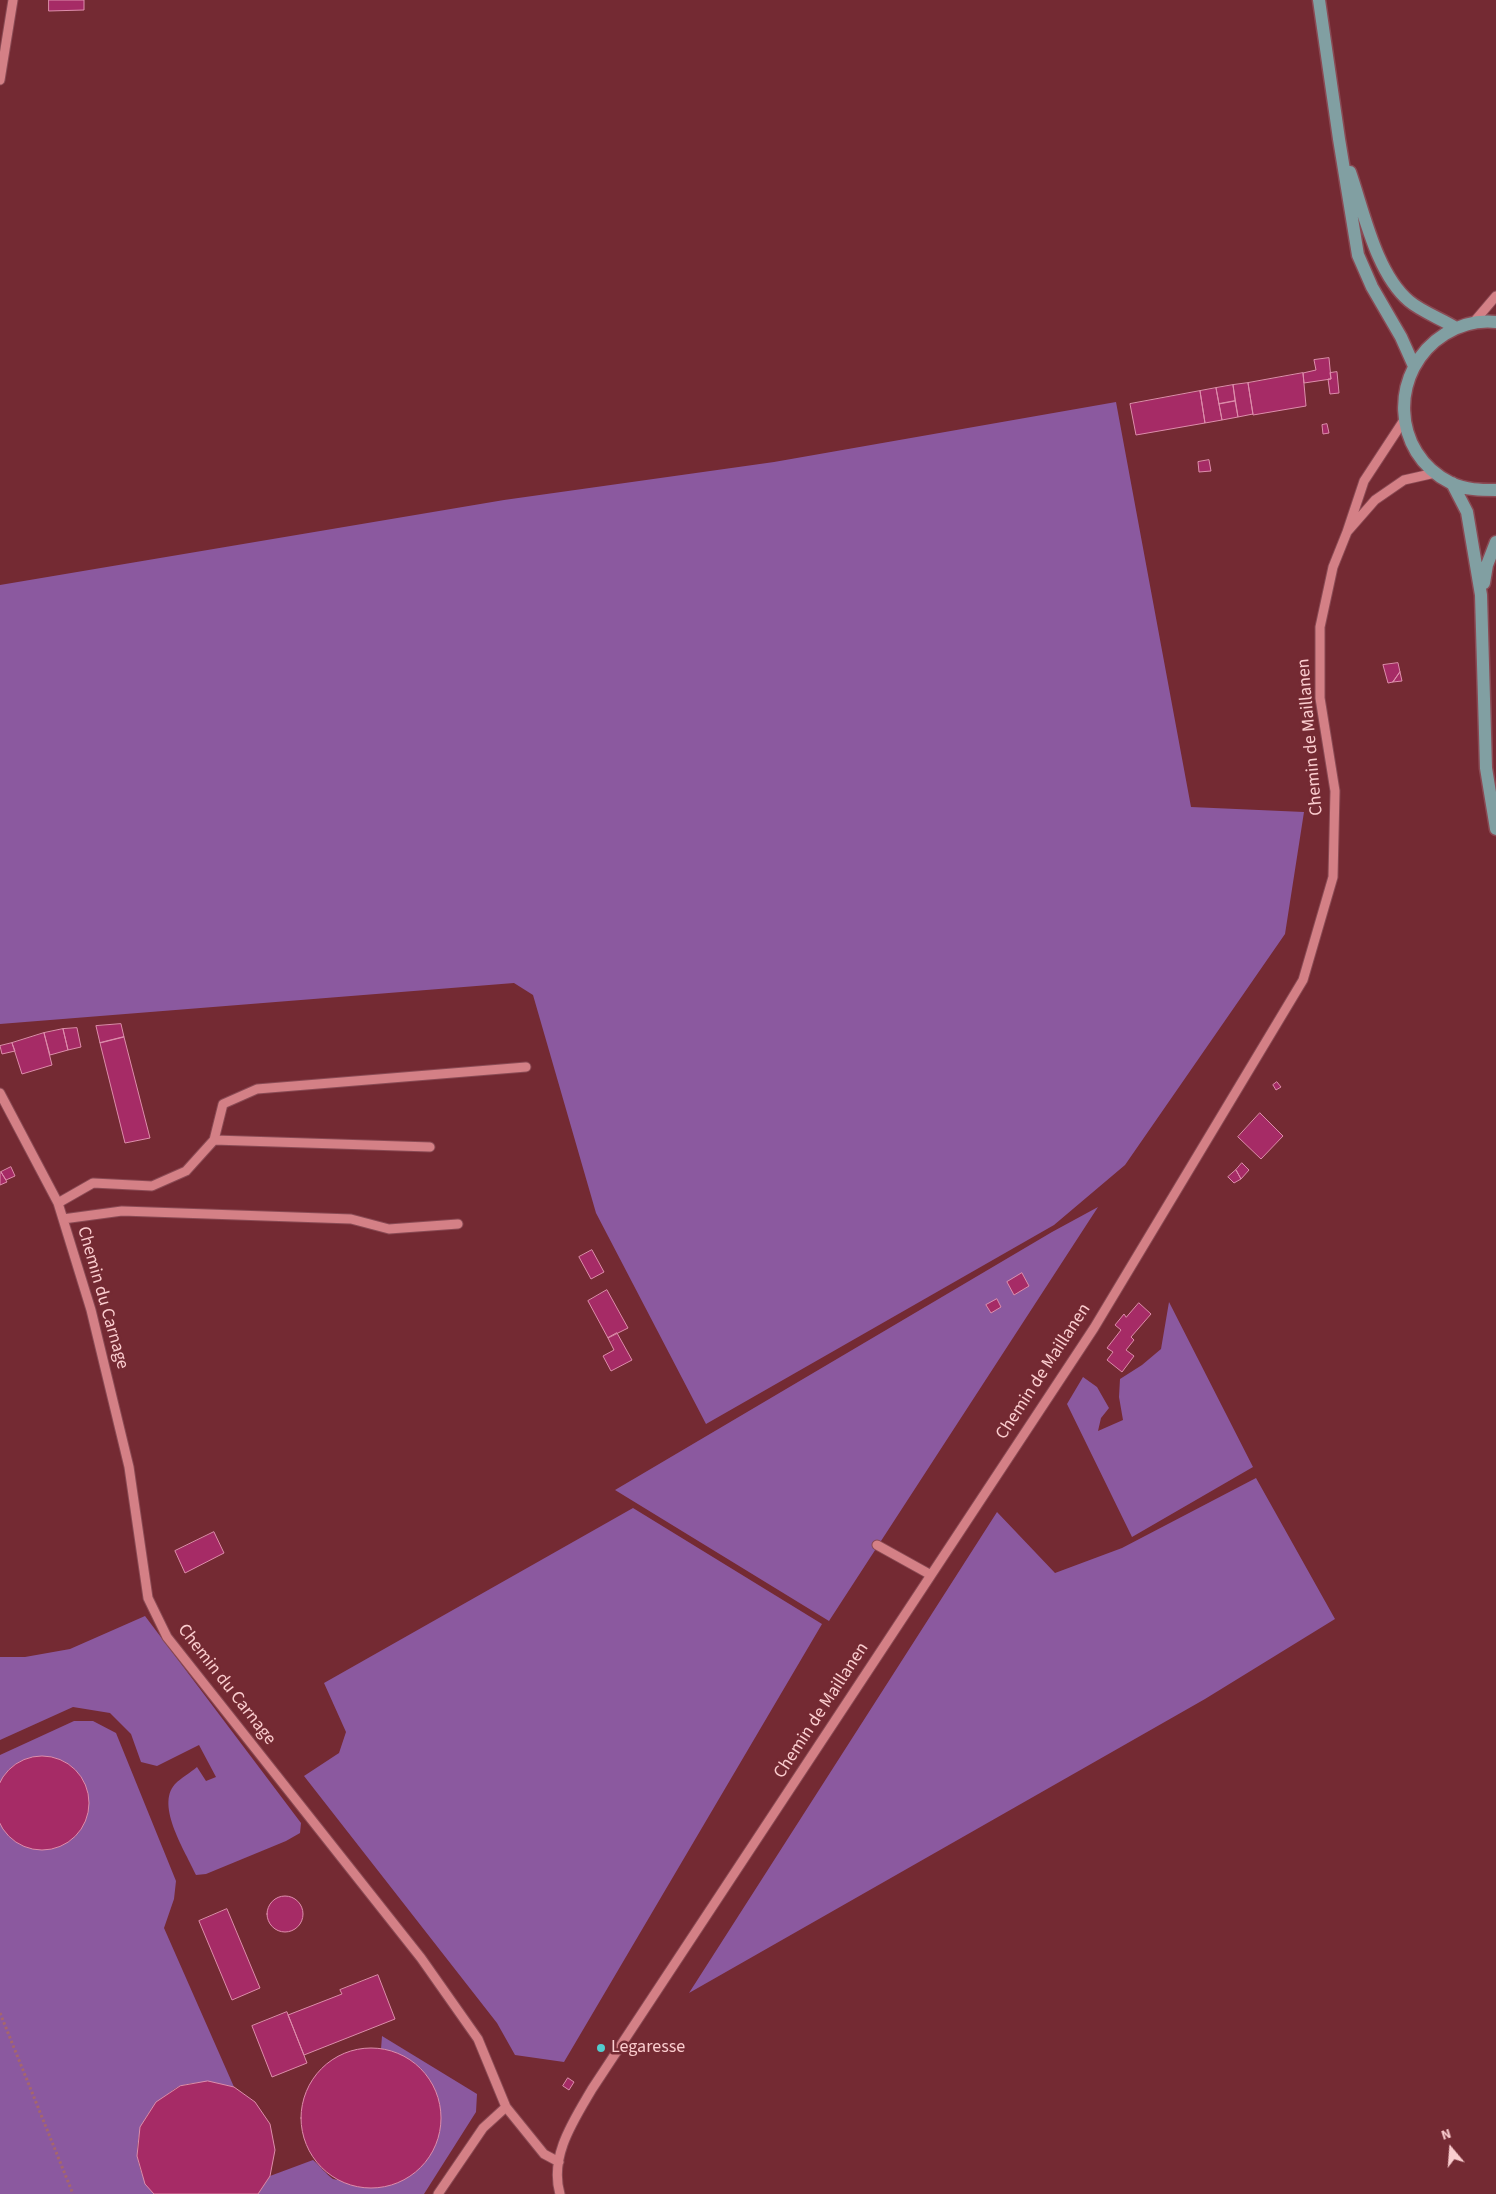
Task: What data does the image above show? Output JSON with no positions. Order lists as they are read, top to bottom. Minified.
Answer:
{"streets":{"street":["Chemin de Maillanen","Chemin du Carnage"]},"crossings":[["Chemin de Maillanen","Chemin du Carnage"]],"places":["Legaresse"],"north":"top"}
